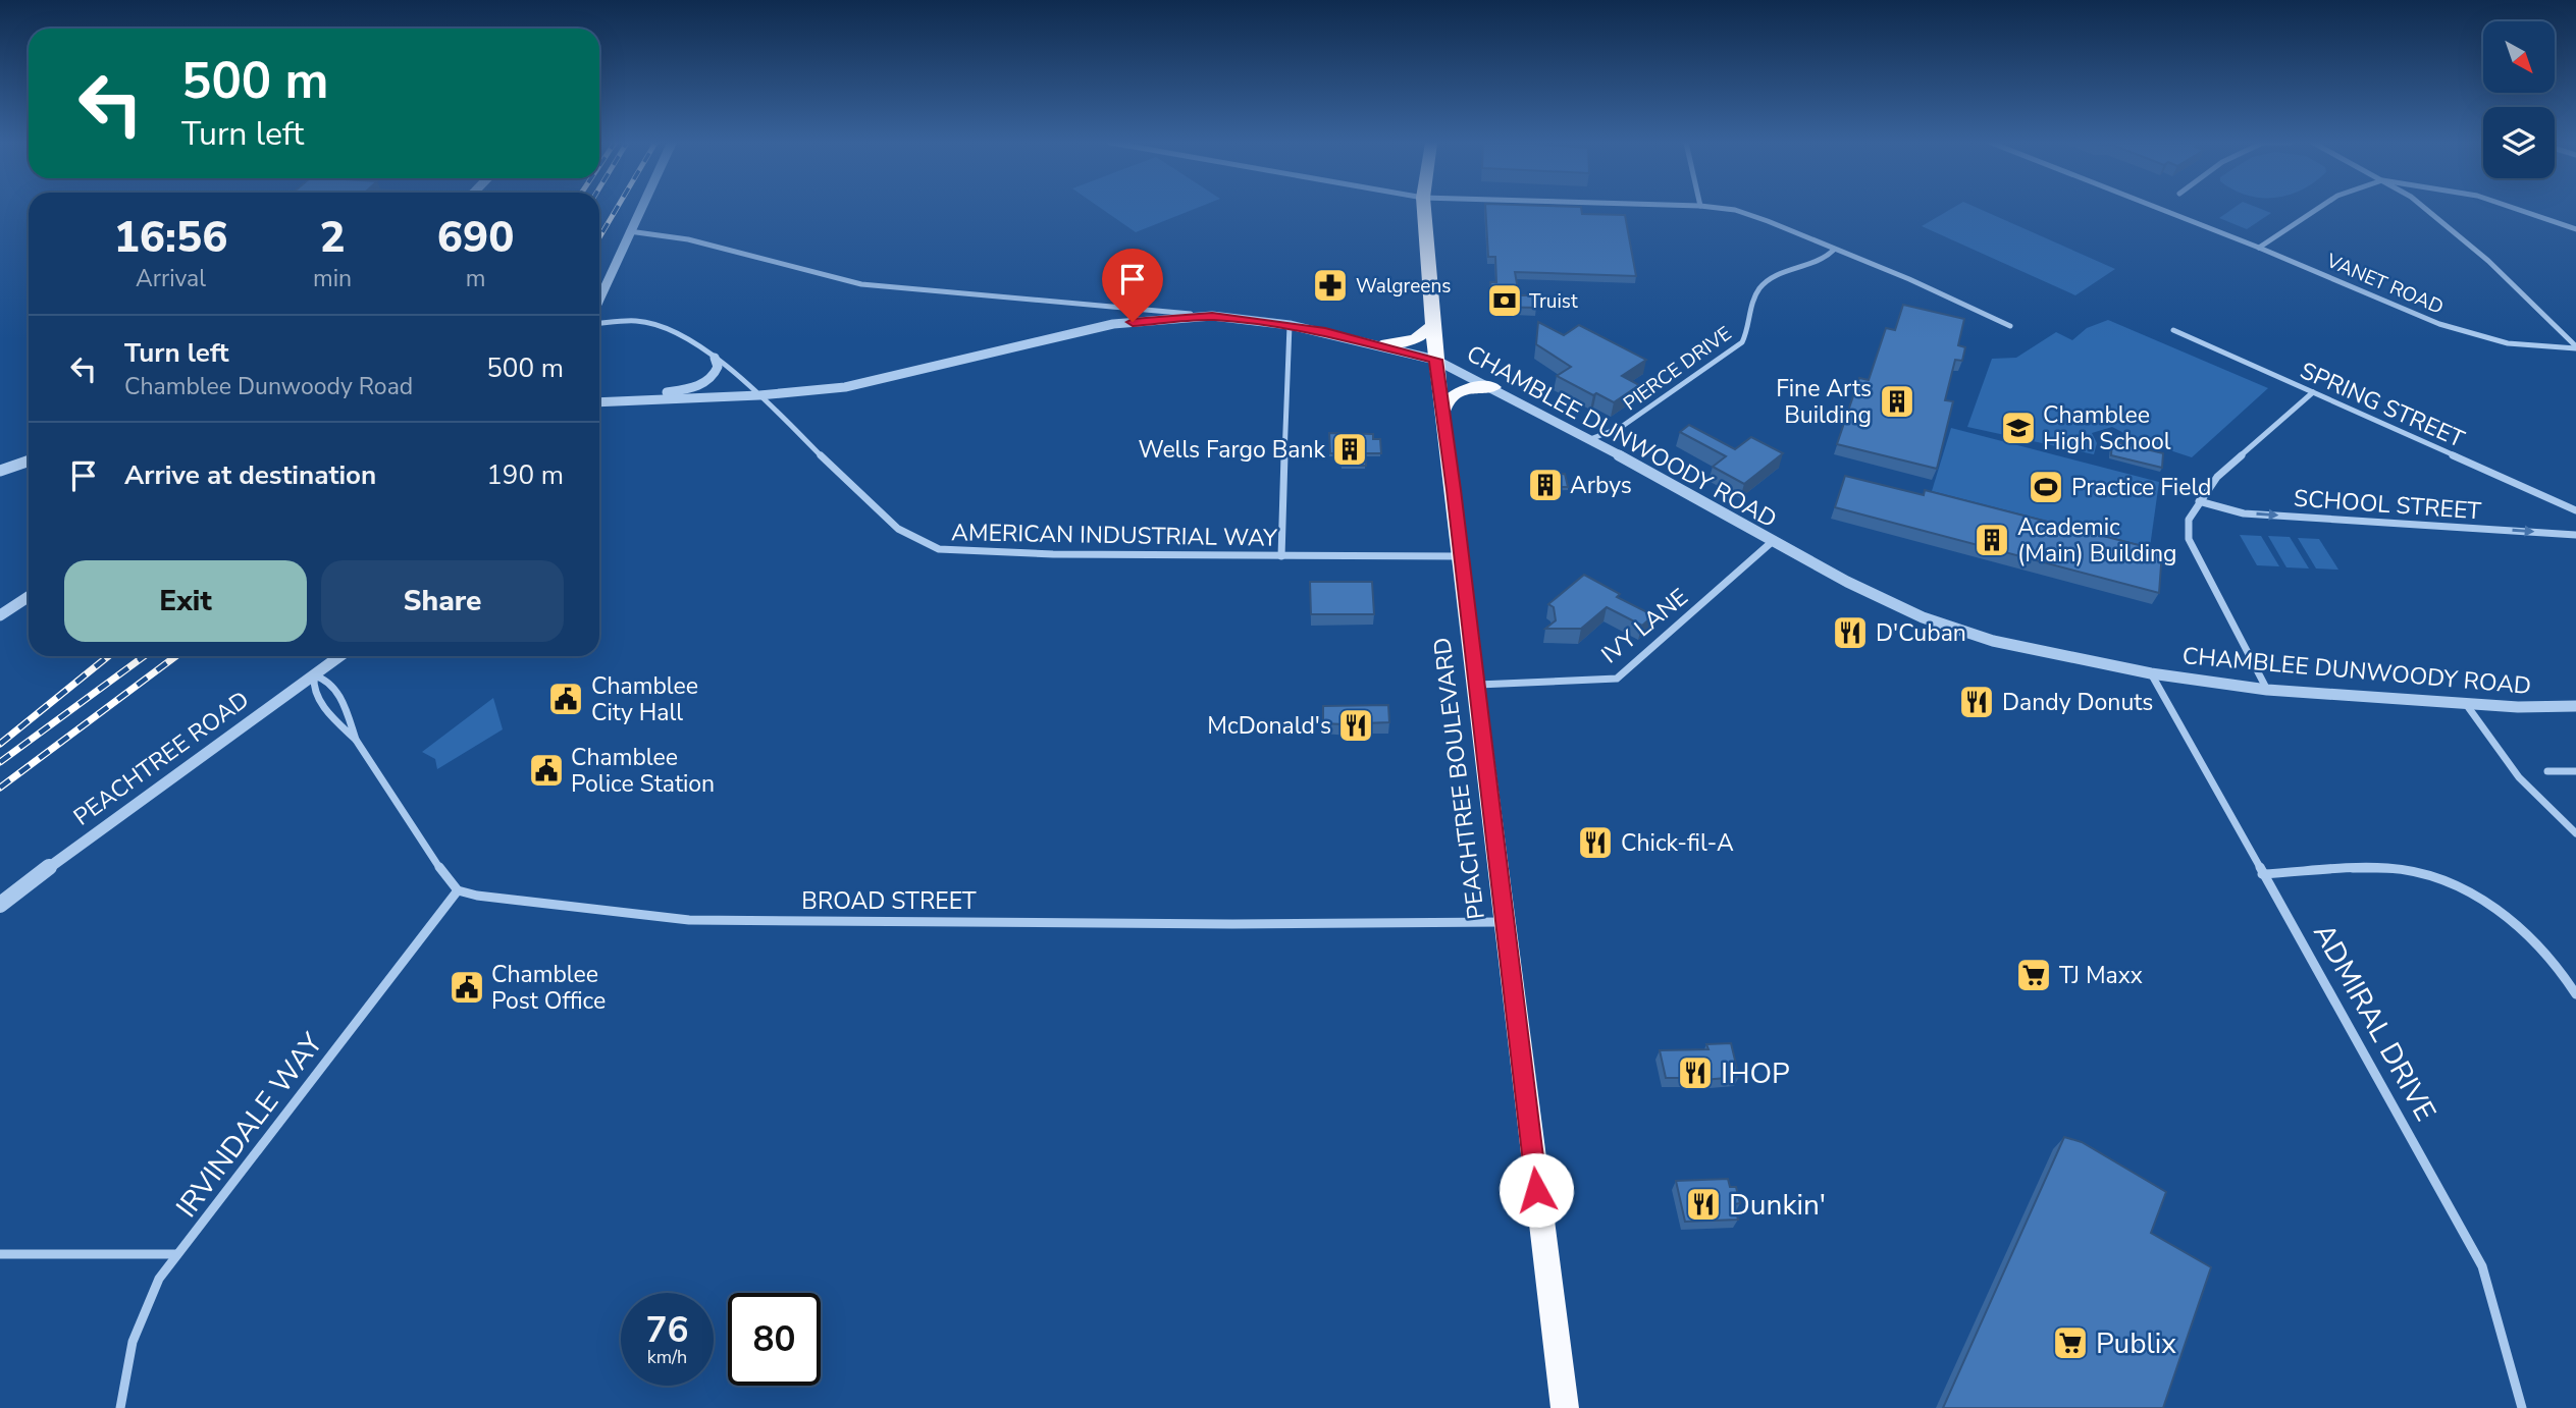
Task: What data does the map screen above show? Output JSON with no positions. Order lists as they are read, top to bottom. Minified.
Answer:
{"streets":{"highway":["PEACHTREE BOULEVARD"],"street":["VANET ROAD","PIERCE DRIVE","SPRING STREET","CHAMBLEE DUNWOODY ROAD","SCHOOL STREET","AMERICAN INDUSTRIAL WAY","IVY LANE","PEACHTREE ROAD","BROAD STREET","ADMIRAL DRIVE","IRVINDALE WAY"]},"crossings":[["PIERCE DRIVE","CHAMBLEE DUNWOODY ROAD"],["CHAMBLEE DUNWOODY ROAD","AMERICAN INDUSTRIAL WAY"],["CHAMBLEE DUNWOODY ROAD","IVY LANE"],["CHAMBLEE DUNWOODY ROAD","PEACHTREE BOULEVARD"],["CHAMBLEE DUNWOODY ROAD","ADMIRAL DRIVE"],["AMERICAN INDUSTRIAL WAY","PEACHTREE BOULEVARD"],["IVY LANE","PEACHTREE BOULEVARD"],["PEACHTREE BOULEVARD","BROAD STREET"],["BROAD STREET","IRVINDALE WAY"]],"one_way":["SCHOOL STREET"],"places":{"pharmacy":["Walgreens"],"bank":["Truist"],"building":["Fine Arts Building","Wells Fargo Bank","Arbys","Academic (Main) Building"],"school or university":["Chamblee High School"],"sports":["Practice Field"],"restaurant":["D'Cuban","Dandy Donuts","McDonald's","Chick-fil-A","IHOP","Dunkin'"],"public building":["Chamblee City Hall","Chamblee Police Station","Chamblee Post Office"],"supermarket":["TJ Maxx","Publix"]},"north":"bottom right","page":{"turn":["500 m","Turn left"],"eta":["16:56","Arrival","2","min","690","m"],"list":[{"name":"Turn left","note":"Chamblee Dunwoody Road","value":"500 m"},{"name":"Arrive at destination","value":"190 m"}],"buttons":["Exit","Share"],"speed":"76 km/h","limit":"80"}}
